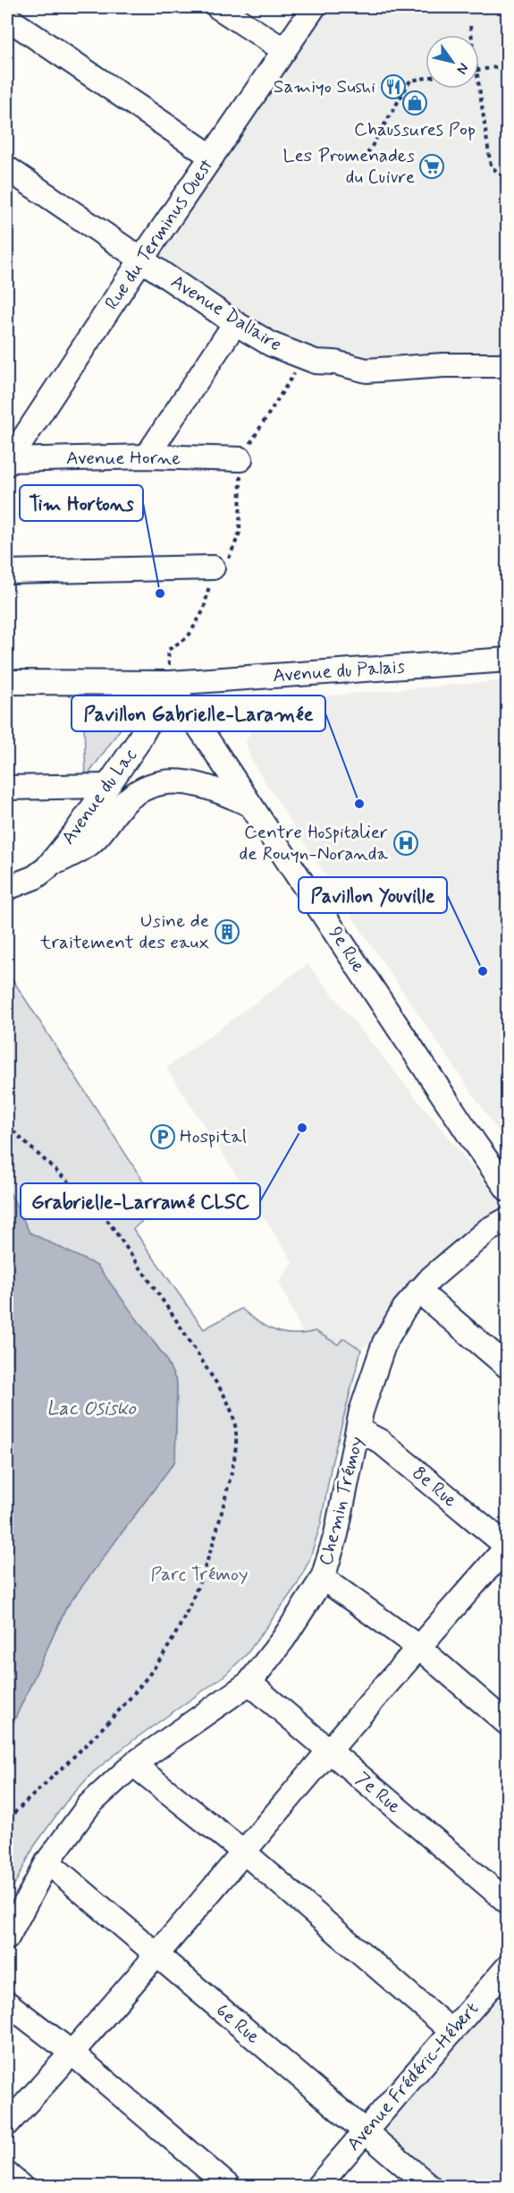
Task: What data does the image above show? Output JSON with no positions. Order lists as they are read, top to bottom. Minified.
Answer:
{"streets":{"street":["Rue du Terminus Ouest","Avenue Dallaire","Avenue Horne","Avenue du Palais","Avenue du Lac","9e Rue","8e Rue","Chemin Trémoy","7e Rue","6e Rue","Avenue Frédéric-Hébert"]},"crossings":[["Rue du Terminus Ouest","Avenue Dallaire"],["Rue du Terminus Ouest","Avenue Horne"],["Avenue du Palais","Avenue du Lac"],["Avenue du Palais","9e Rue"],["Avenue du Lac","9e Rue"],["8e Rue","Chemin Trémoy"],["Chemin Trémoy","7e Rue"],["Chemin Trémoy","6e Rue"],["6e Rue","Avenue Frédéric-Hébert"]],"water":["Lac Osisko"],"parks":["Parc Trémoy"],"places":{"restaurant":["Samiyo Sushi"],"shop":["Chaussures Pop"],"supermarket":["Les Promenades du Cuivre"],"other":["Tim Hortons","Pavillon Gabrielle-Laramée","Pavillon Youville","Grabrielle-Larramé CLSC"],"hospital":["Centre Hospitalier de Rouyn-Noranda"],"building":["Usine de traitement des eaux"],"parking":["Hospital"]},"north":"bottom right"}
